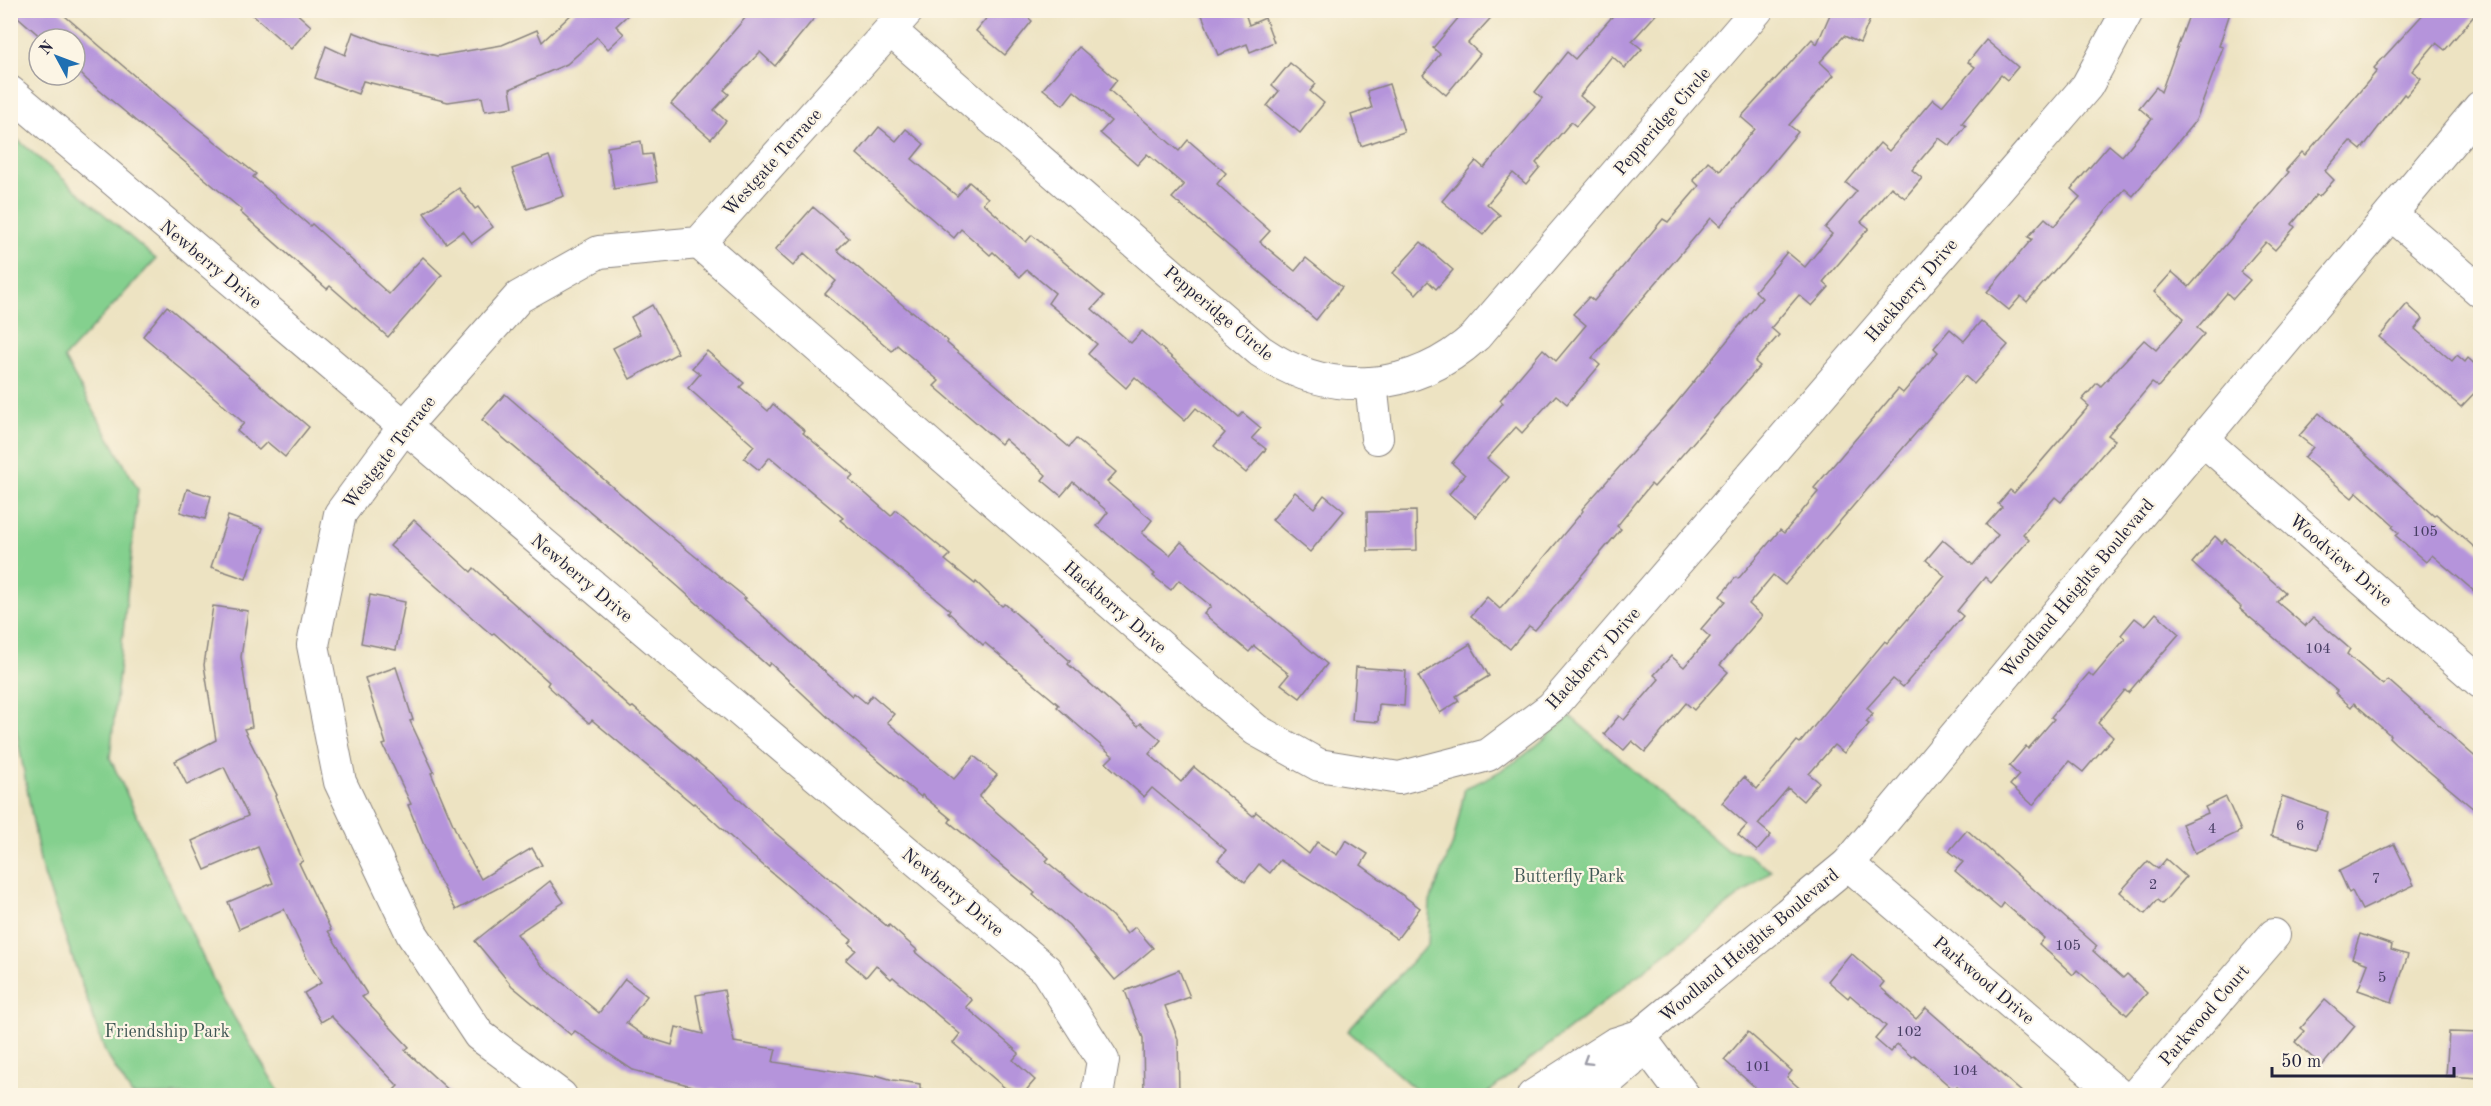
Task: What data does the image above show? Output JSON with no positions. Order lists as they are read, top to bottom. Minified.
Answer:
{"streets":{"street":["Pepperidge Circle","Westgate Terrace","Newberry Drive","Hackberry Drive","Woodview Drive","Woodland Heights Boulevard","Parkwood Drive","Parkwood Court"]},"crossings":[["Pepperidge Circle","Westgate Terrace"],["Westgate Terrace","Newberry Drive"],["Westgate Terrace","Hackberry Drive"],["Woodview Drive","Woodland Heights Boulevard"],["Woodland Heights Boulevard","Parkwood Drive"]],"parks":["Butterfly Park","Friendship Park"],"house_numbers":["105","104","6","4","7","2","105","5","102","101","104"],"scale_bar":"50 m","north":"top left"}
